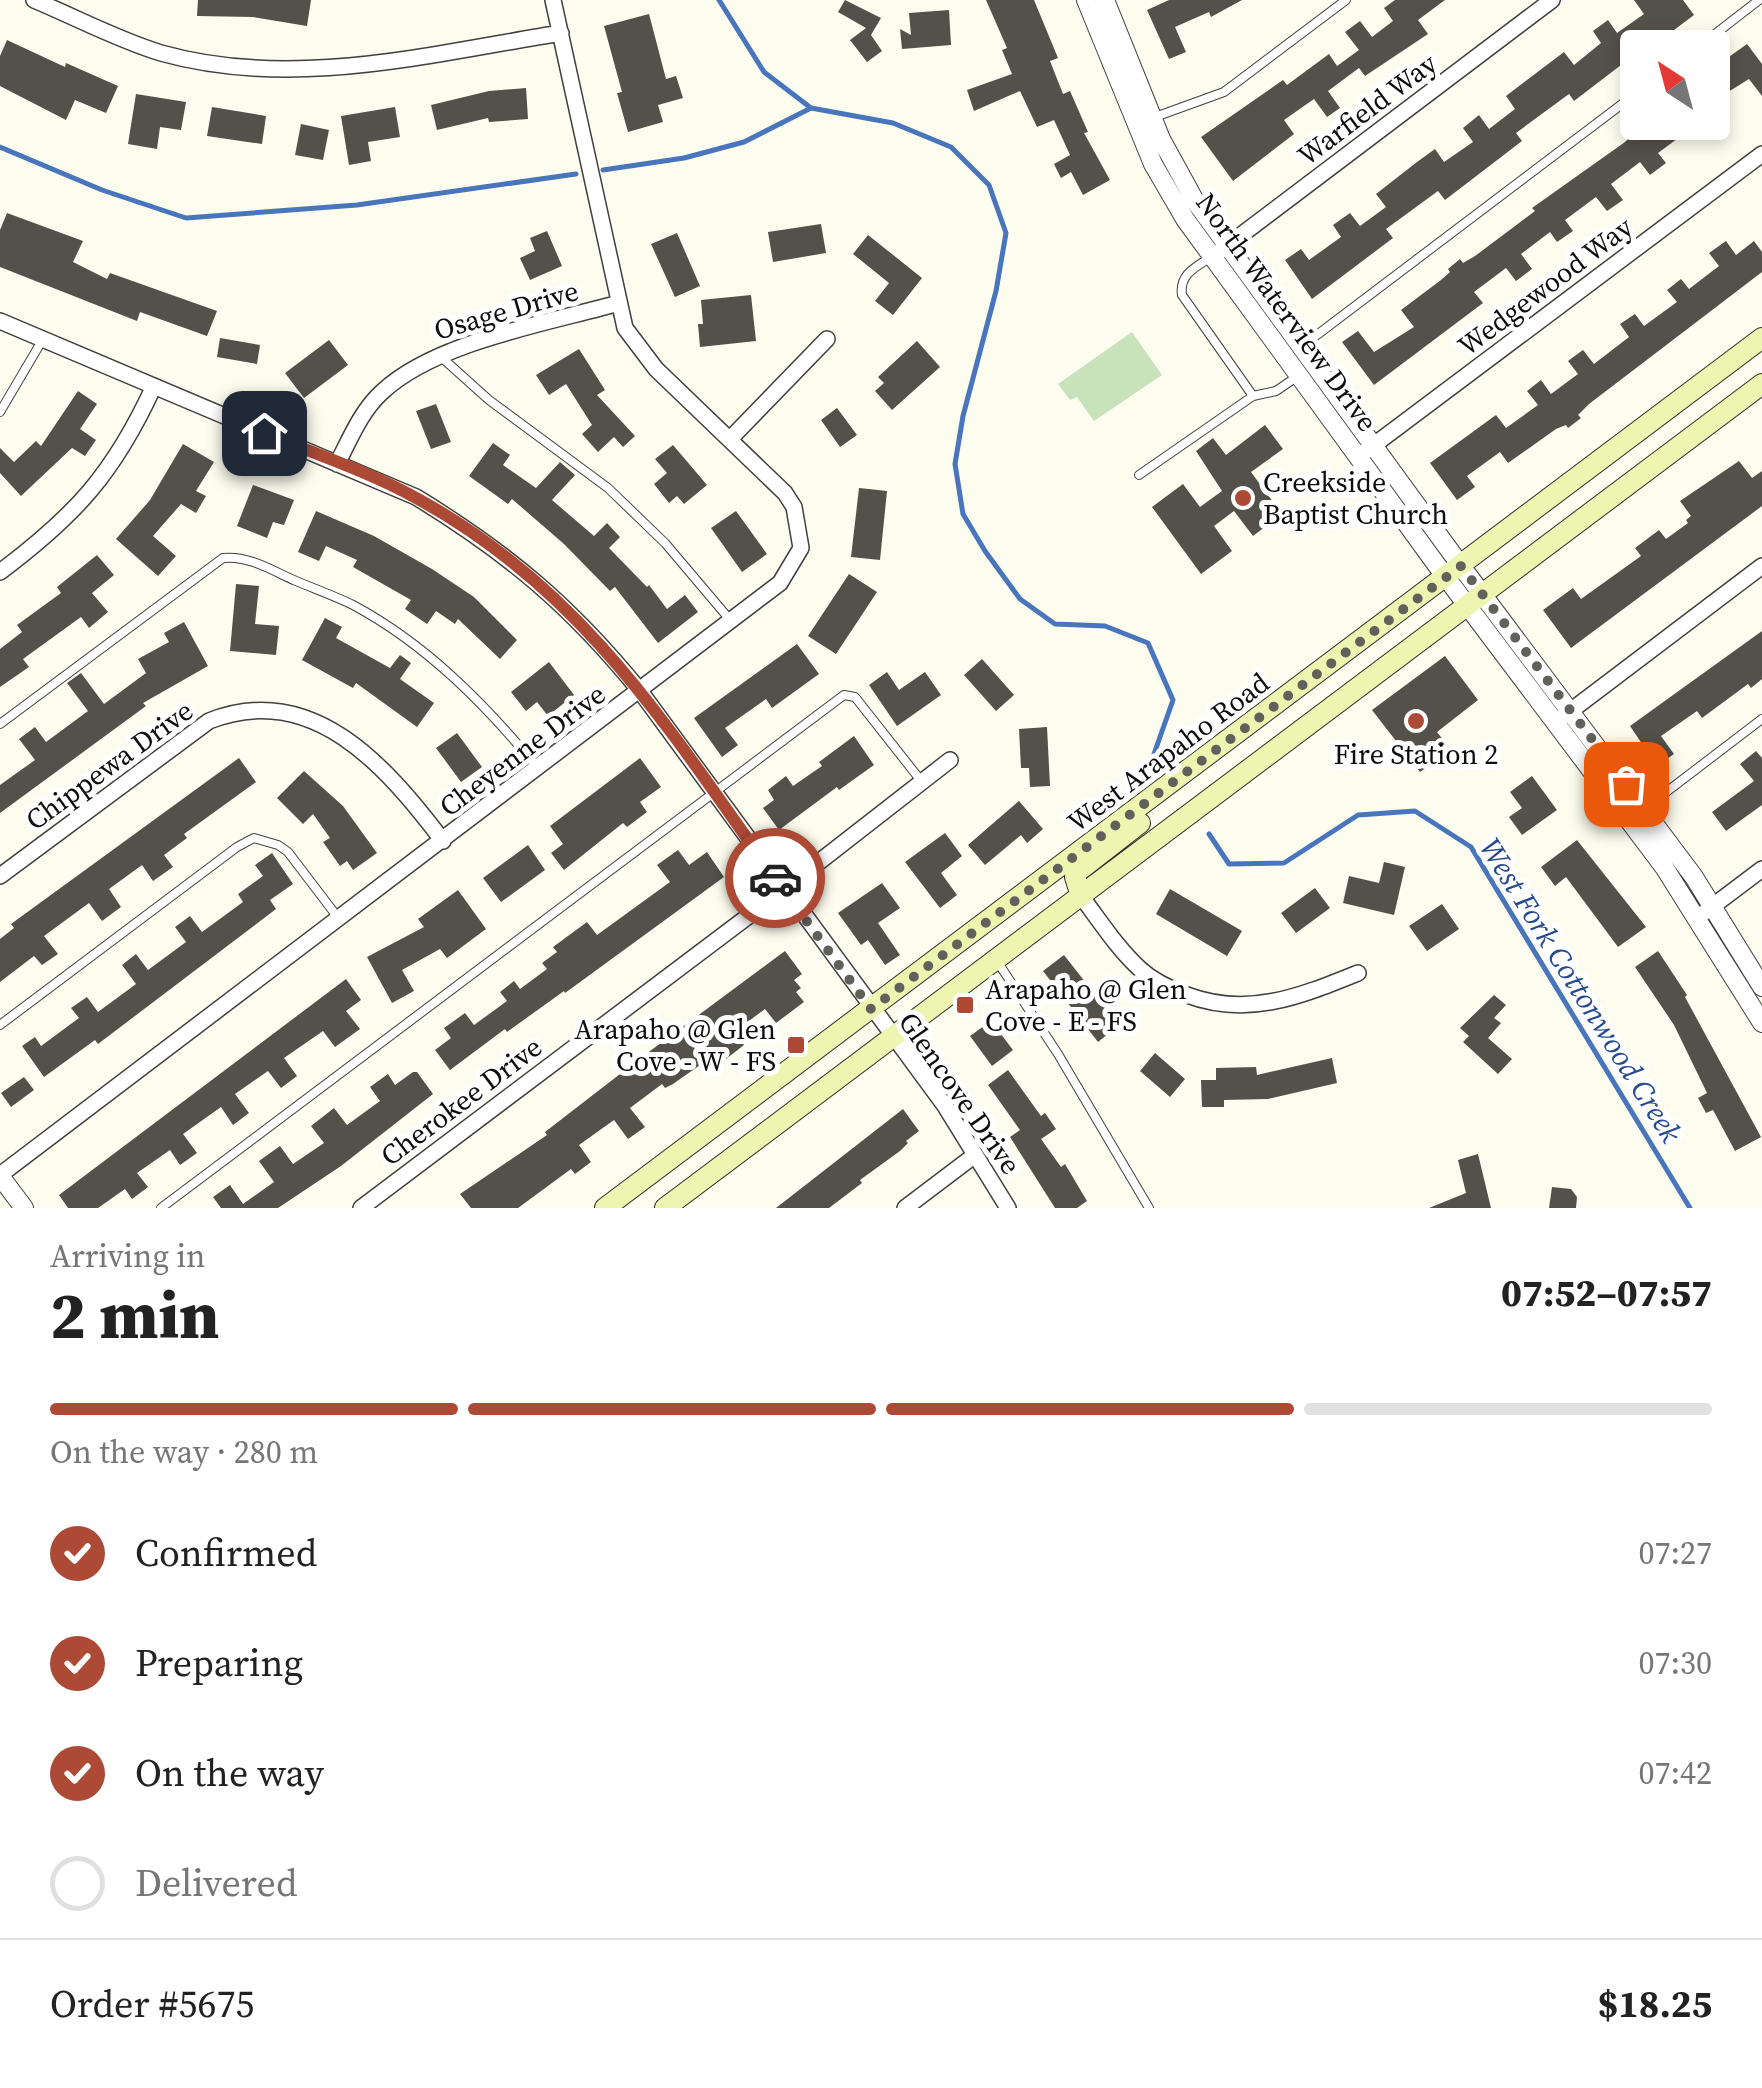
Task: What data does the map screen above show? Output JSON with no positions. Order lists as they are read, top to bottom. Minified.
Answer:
{"streets":{"main road":["West Arapaho Road"],"street":["Warfield Way","Wedgewood Way","Osage Drive","North Waterview Drive","Cheyenne Drive","Chippewa Drive","Glencove Drive","Cherokee Drive"]},"crossings":[["Warfield Way","North Waterview Drive"],["Wedgewood Way","North Waterview Drive"],["Osage Drive","Cheyenne Drive"],["Osage Drive","Glencove Drive"],["North Waterview Drive","West Arapaho Road"],["Cheyenne Drive","Chippewa Drive"],["Cheyenne Drive","Glencove Drive"],["West Arapaho Road","Glencove Drive"],["Glencove Drive","Cherokee Drive"]],"water":["West Fork Cottonwood Creek"],"places":{"other":["Creekside Baptist Church","Fire Station 2"],"transit":["Arapaho @ Glen Cove - E - FS","Arapaho @ Glen Cove - W - FS"]},"north":"top left","page":{"heading":["2 min","Arriving in","07:52–07:57"],"panel":["Order #5675","$18.25"],"bar":"On the way · 280 m","list":[["Confirmed","07:27"],["Preparing","07:30"],["On the way","07:42"],"Delivered"]}}
